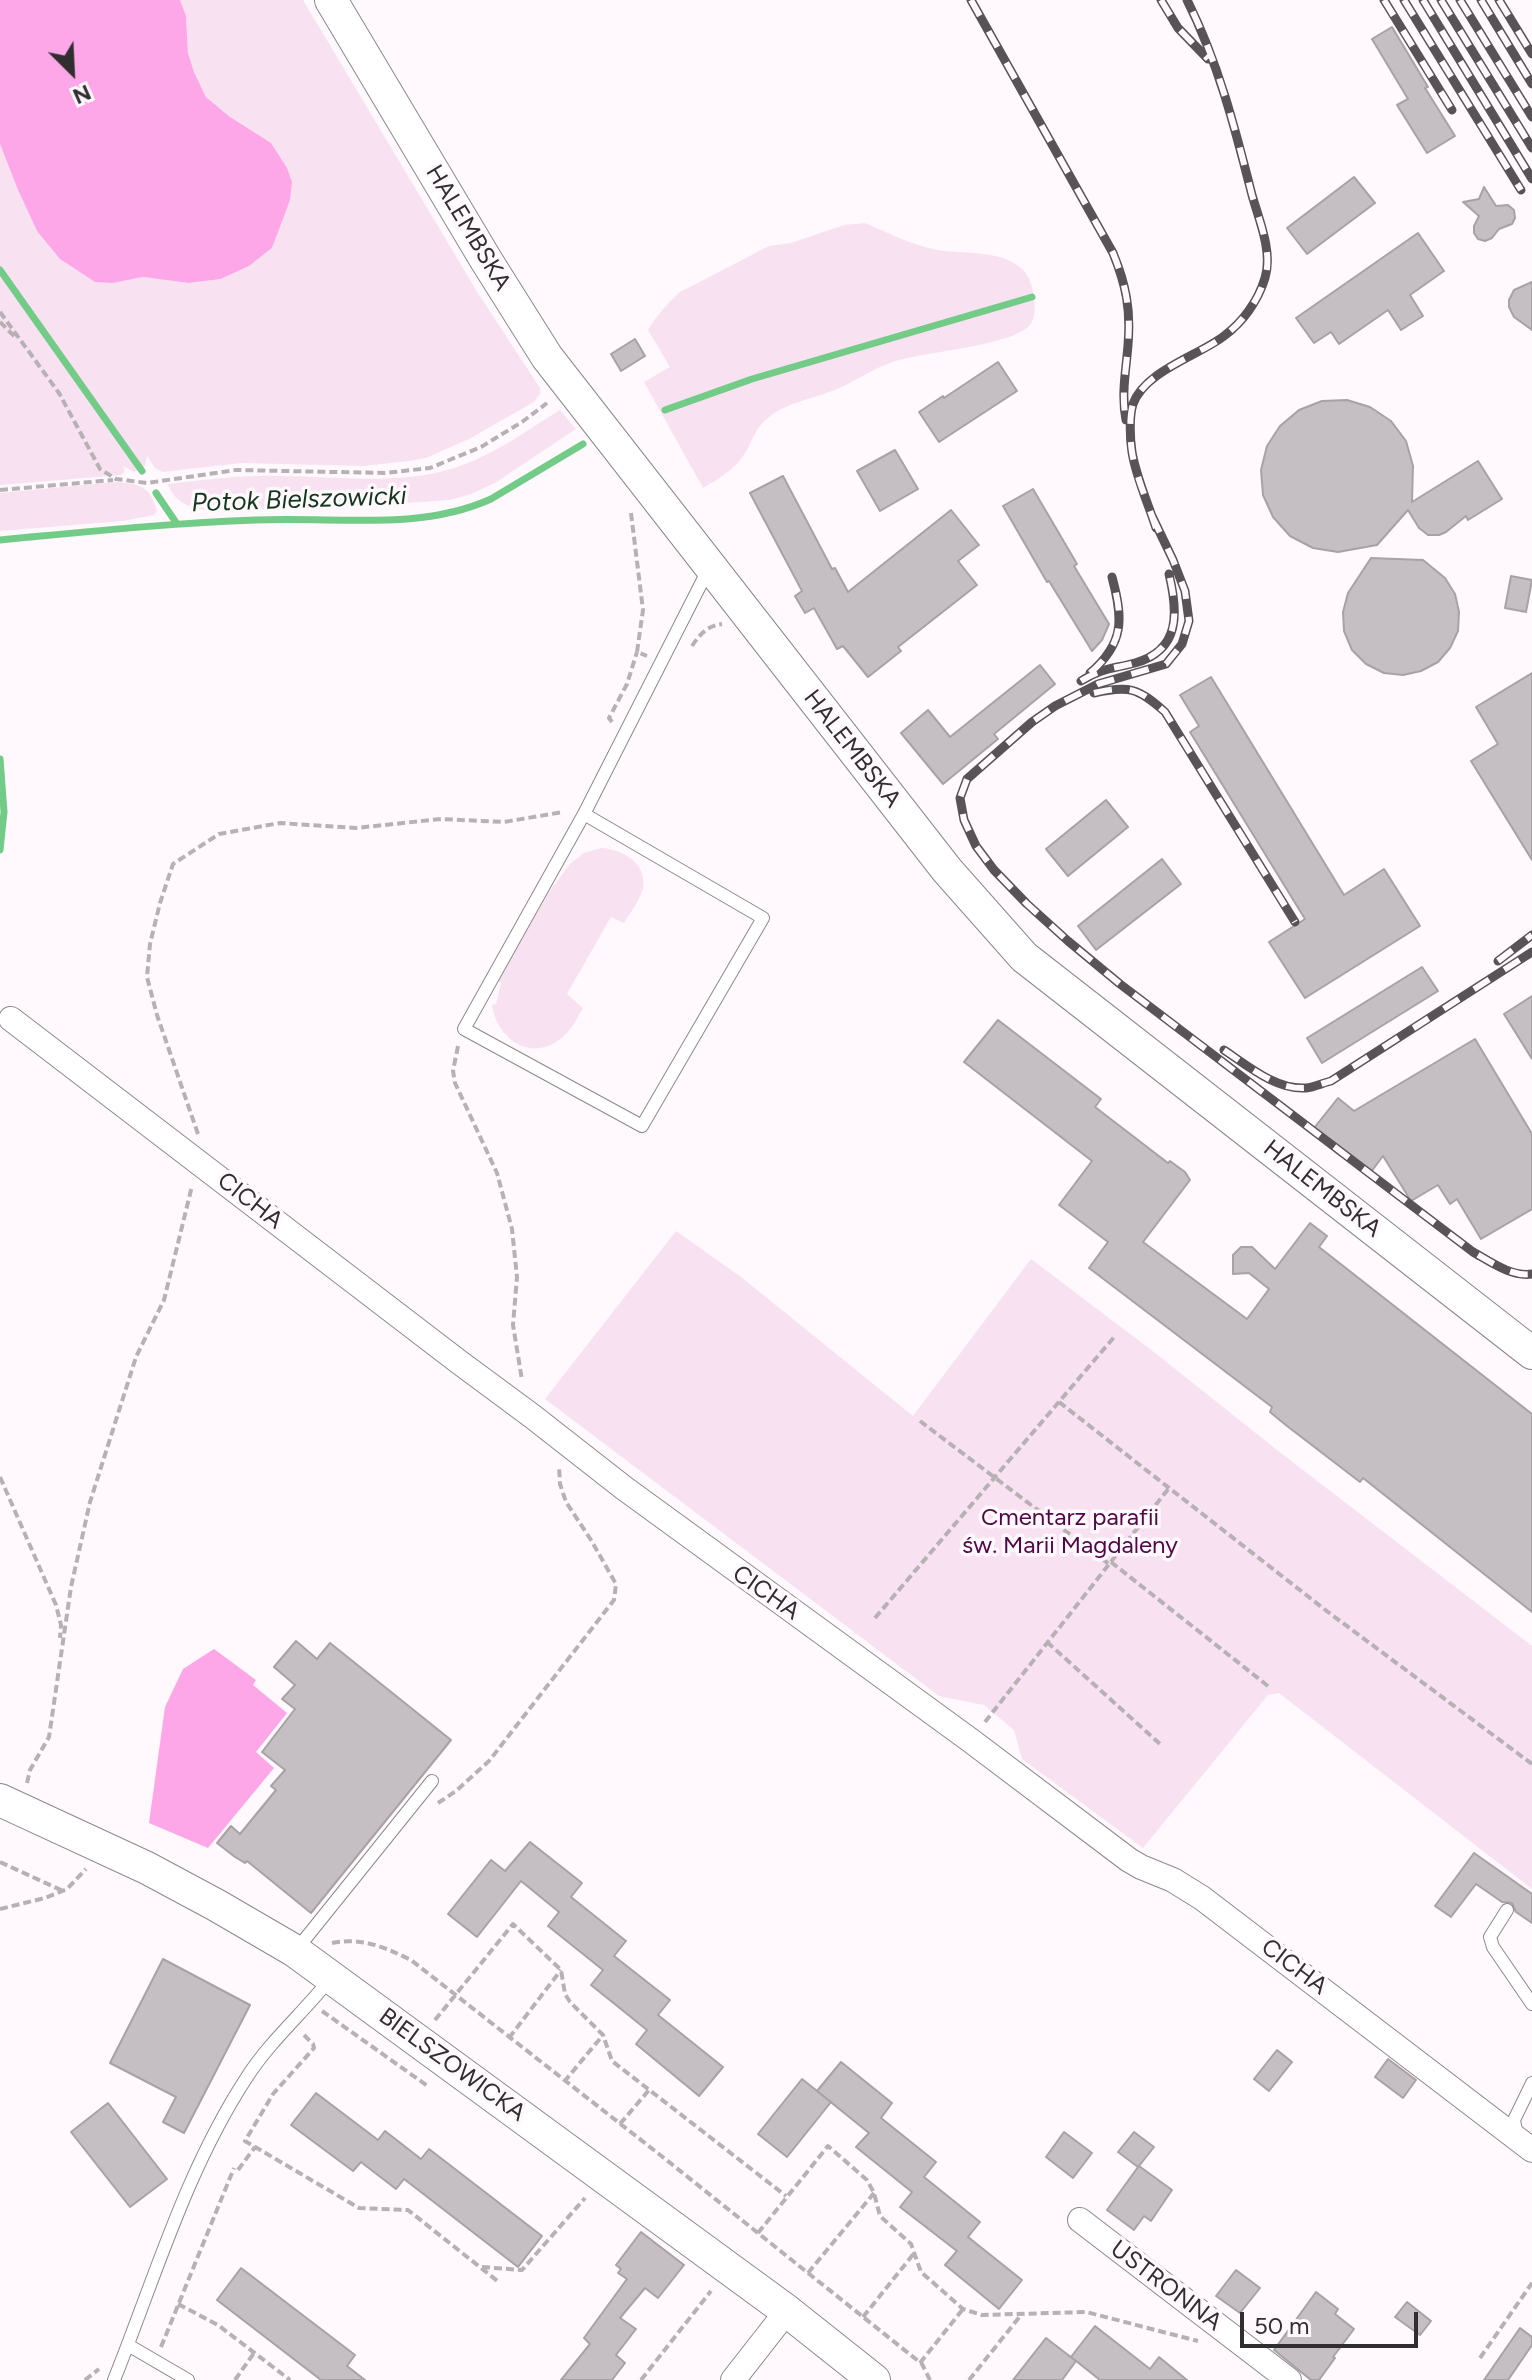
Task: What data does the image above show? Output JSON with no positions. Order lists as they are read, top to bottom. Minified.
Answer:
{"streets":{"street":["HALEMBSKA","CICHA","BIELSZOWICKA","USTRONNA"]},"water":["Potok Bielszowicki"],"parks":["Cmentarz parafii św. Marii Magdaleny"],"scale_bar":"50 m","north":"bottom right"}
